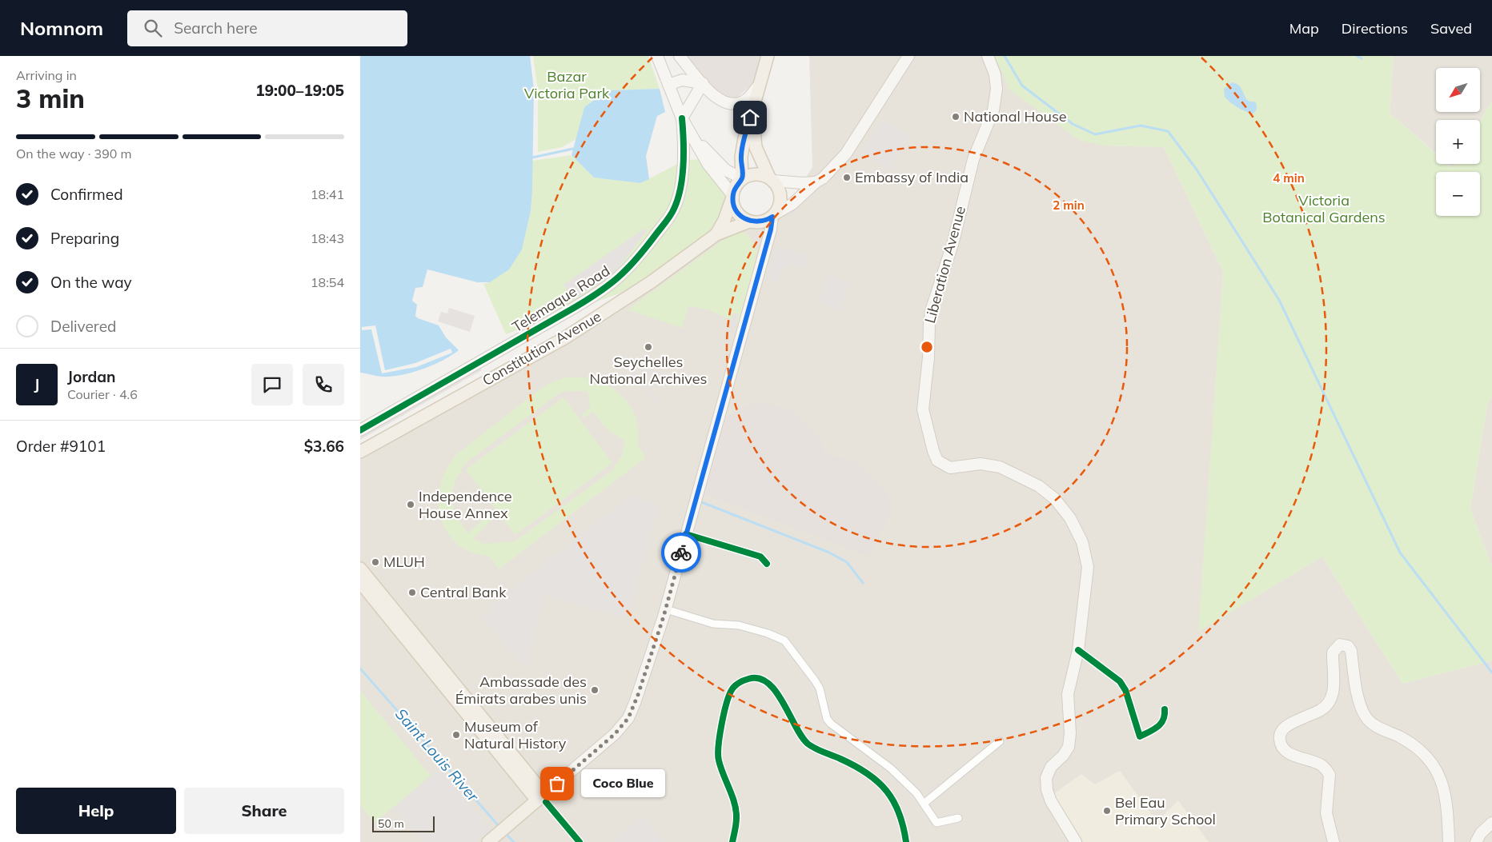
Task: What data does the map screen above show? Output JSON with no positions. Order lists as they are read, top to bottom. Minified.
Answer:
{"streets":{"main road":["Liberation Avenue","Telemaque Road","Constitution Avenue"]},"water":["Saint Louis River"],"parks":["Bazar Victoria Park","Victoria Botanical Gardens"],"places":["National House","Embassy of India","Seychelles National Archives","Independence House Annex","MLUH","Central Bank","Ambassade des Émirats arabes unis","Museum of Natural History","Coco Blue","Bel Eau Primary School"],"scale_bar":"50 m","north":"bottom left","page":{"header":"Nomnom","search":"Search here","nav":["Map","Directions","Saved"],"heading":["3 min","Arriving in","19:00–19:05"],"panel":["Jordan","Courier · 4.6","Order #9101","$3.66"],"map_buttons":["+","−"],"bar":"On the way · 390 m","list":[["Confirmed","18:41"],["Preparing","18:43"],["On the way","18:54"],"Delivered"],"round":"J","bubble":"Coco Blue","buttons":["Help","Share"],"scale":"50 m"},"rings":["4 min","2 min"]}
